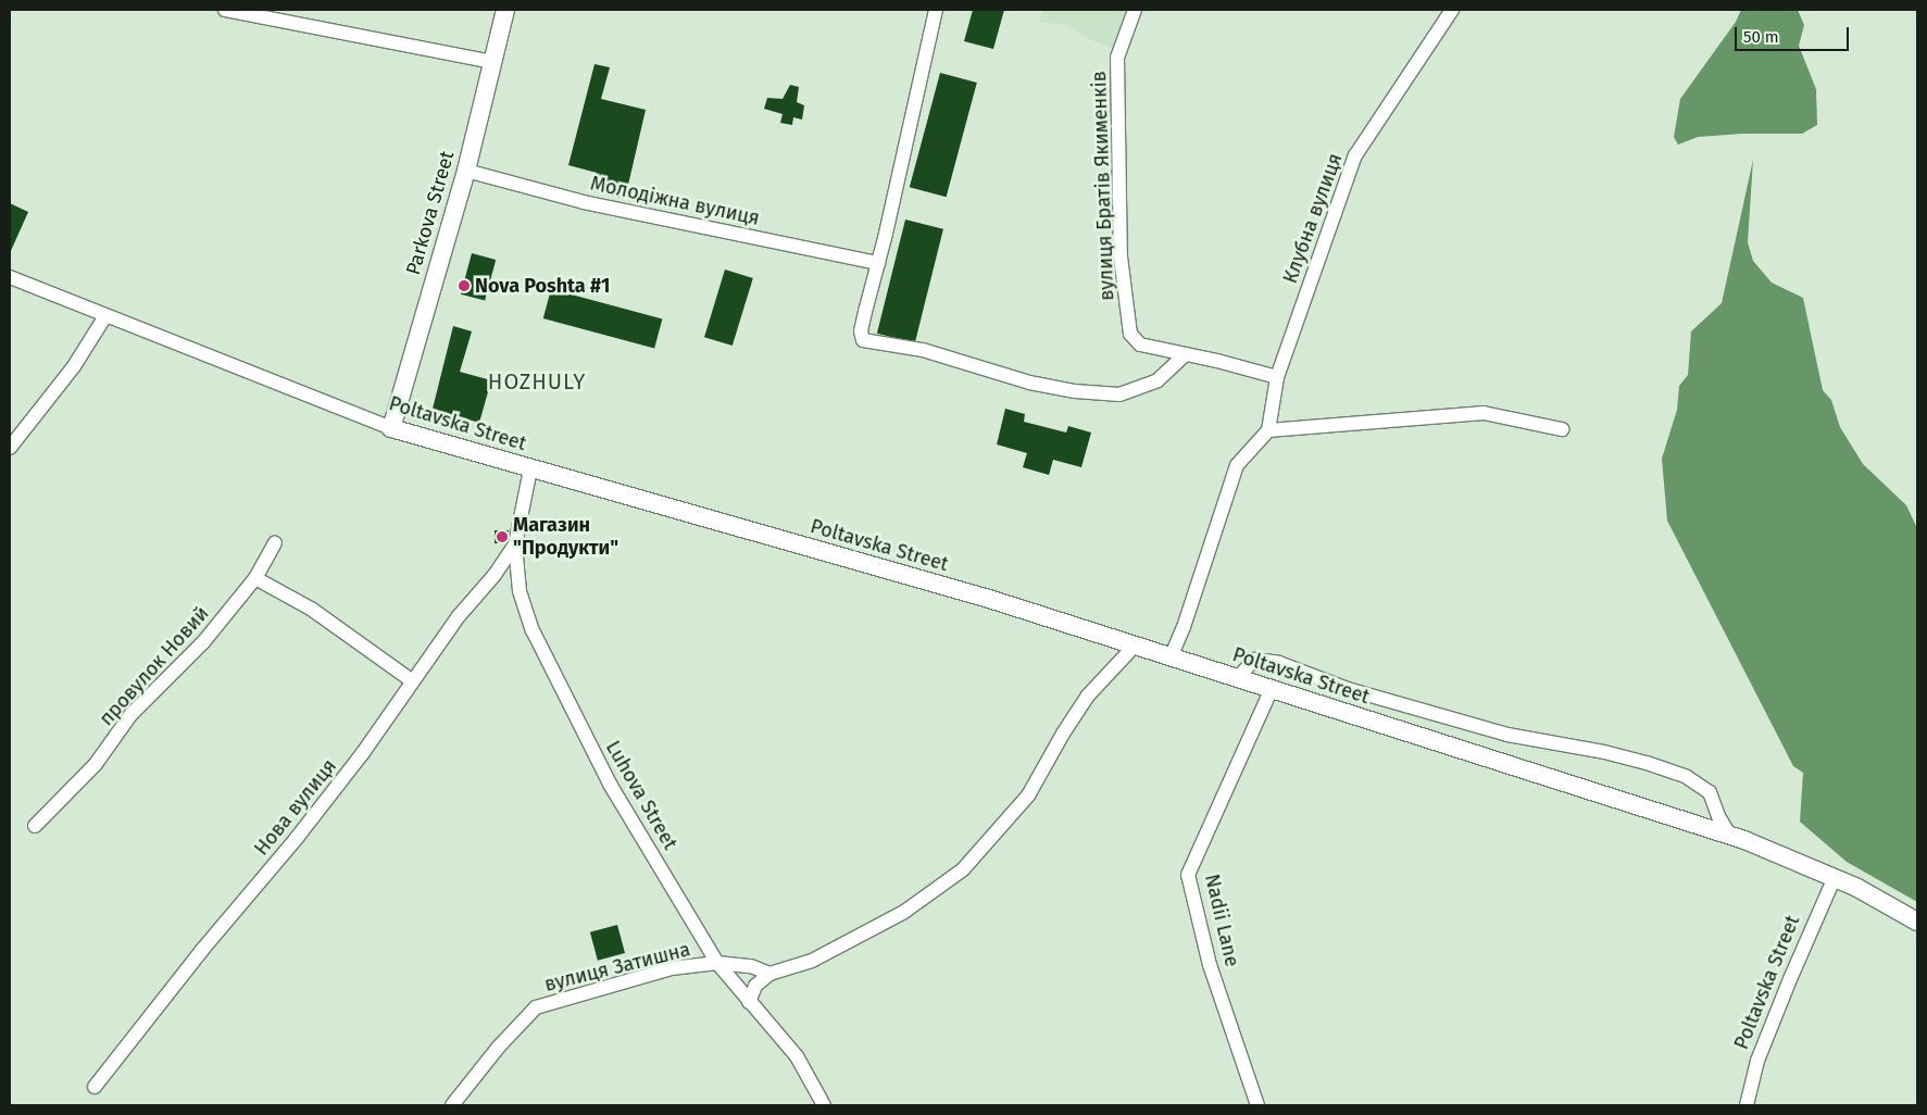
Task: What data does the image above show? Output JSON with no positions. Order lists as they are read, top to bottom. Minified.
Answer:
{"streets":{"street":["вулиця Братів Якименків","Молодіжна вулиця","Parkova Street","Клубна вулиця","Poltavska Street","провулок Новий","Luhova Street","Нова вулиця","Nadii Lane","вулиця Затишна"]},"crossings":[["вулиця Братів Якименків","Клубна вулиця"],["Молодіжна вулиця","Parkova Street"],["Parkova Street","Poltavska Street"],["Poltavska Street","Luhova Street"],["Poltavska Street","Nadii Lane"],["Luhova Street","Нова вулиця"],["Luhova Street","вулиця Затишна"]],"districts":["HOZHULY"],"places":["Nova Poshta #1","Магазин \"Продукти\""],"scale_bar":"50 m"}
